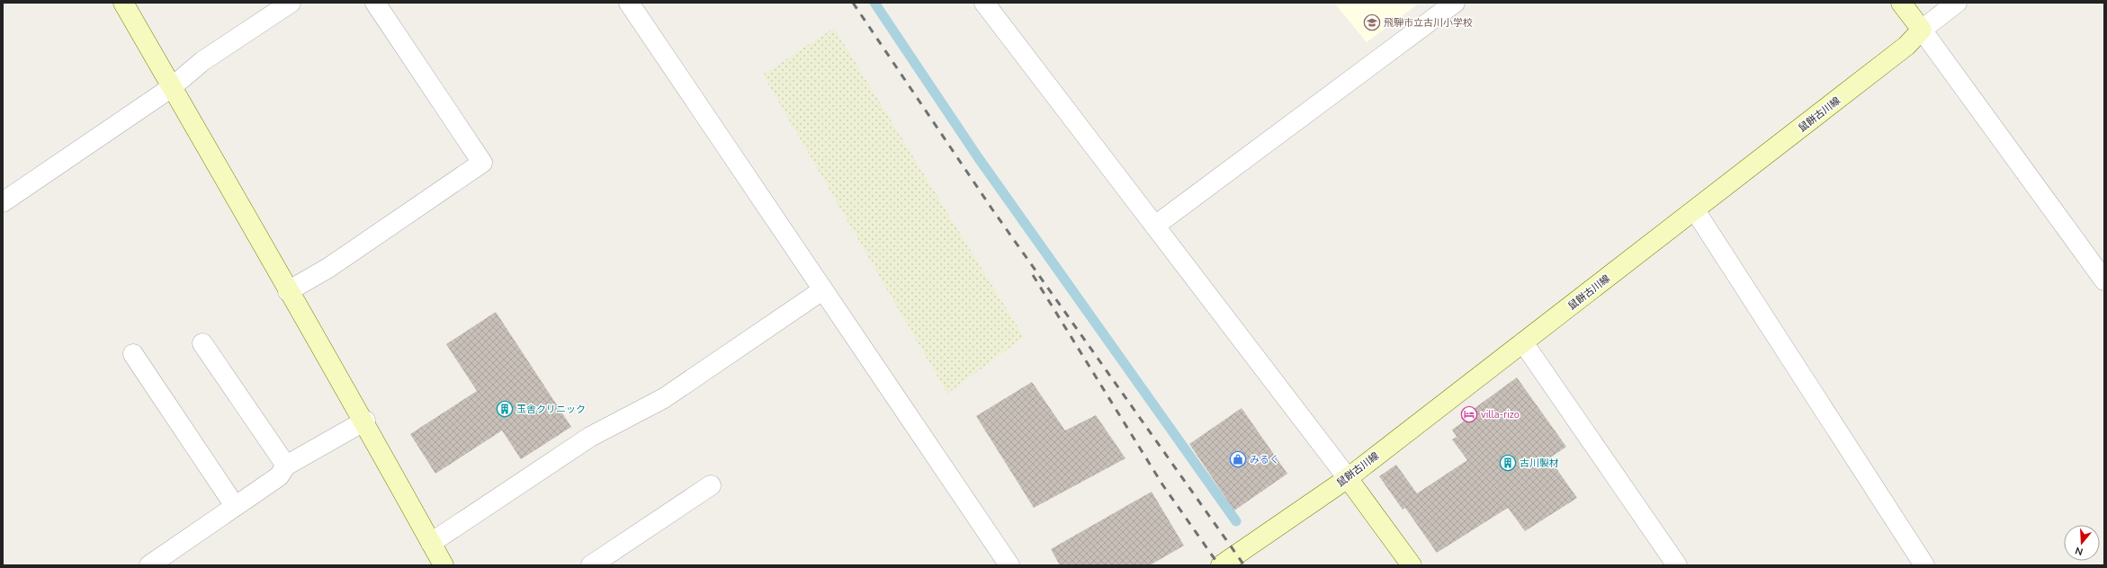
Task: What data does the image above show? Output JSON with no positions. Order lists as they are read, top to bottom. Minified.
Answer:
{"streets":{"main road":["鼠餅古川線"]},"places":{"school or university":["飛騨市立古川小学校"],"building":["玉舎クリニック","古川製材"],"hotel":["villa-rizo"],"shop":["みるく"]},"north":"bottom"}
